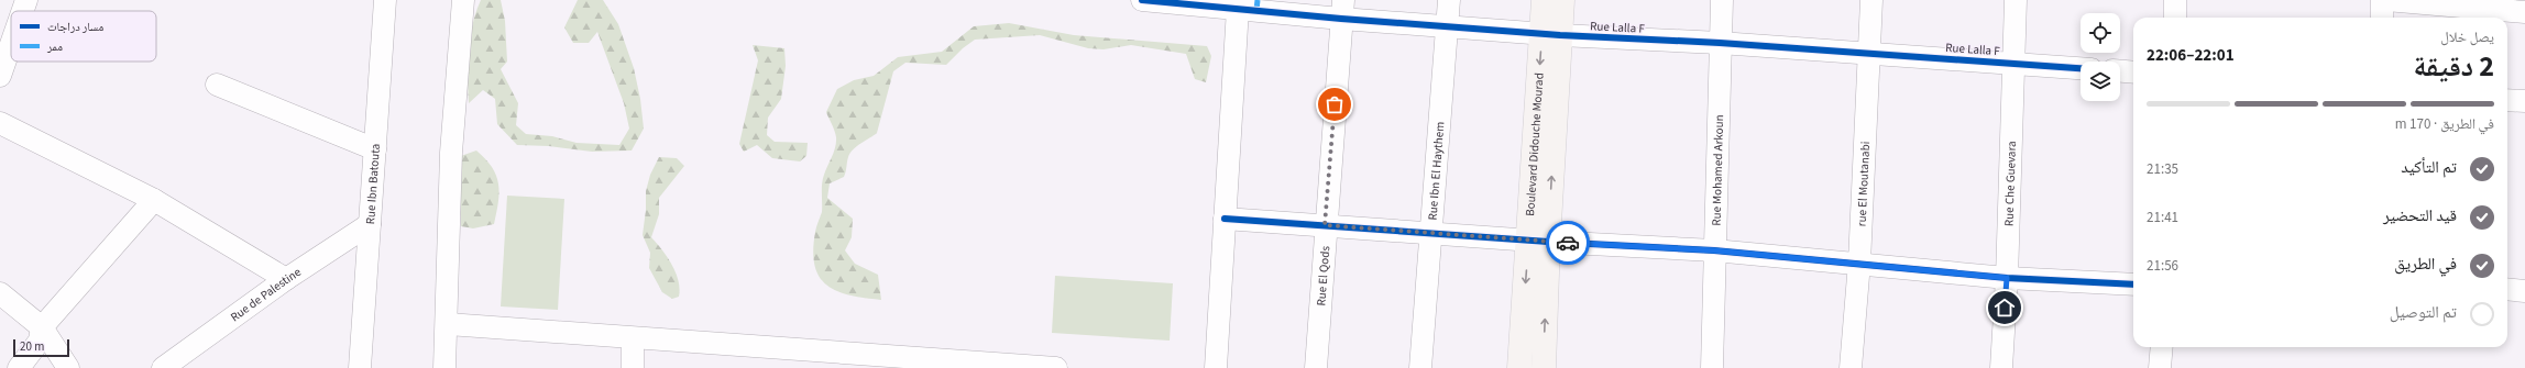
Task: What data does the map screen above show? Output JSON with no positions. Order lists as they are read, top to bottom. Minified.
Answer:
{"streets":{"main road":["Boulevard Didouche Mourad"],"street":["Rue Lalla F","Rue Mohamed Arkoun","Rue Ibn El Haythem","Rue Ibn Batouta","rue El Moutanabi","Rue Che Guevara","Rue El Qods","Rue de Palestine"]},"crossings":[["Rue Lalla F","Boulevard Didouche Mourad"],["Rue Lalla F","Rue Mohamed Arkoun"],["Rue Lalla F","Rue Ibn El Haythem"],["Rue Lalla F","rue El Moutanabi"],["Rue Lalla F","Rue Che Guevara"],["Rue Lalla F","Rue El Qods"],["Rue Ibn Batouta","Rue de Palestine"]],"legend":["مسار دراجات","ممر"],"scale_bar":"20 m","page":{"heading":["2 دقيقة","يصل خلال","22:01–22:06"],"bar":"في الطريق · 170 m","list":[["تم التأكيد","21:35"],["قيد التحضير","21:41"],["في الطريق","21:56"],"تم التوصيل"],"scale":"20 m"}}
